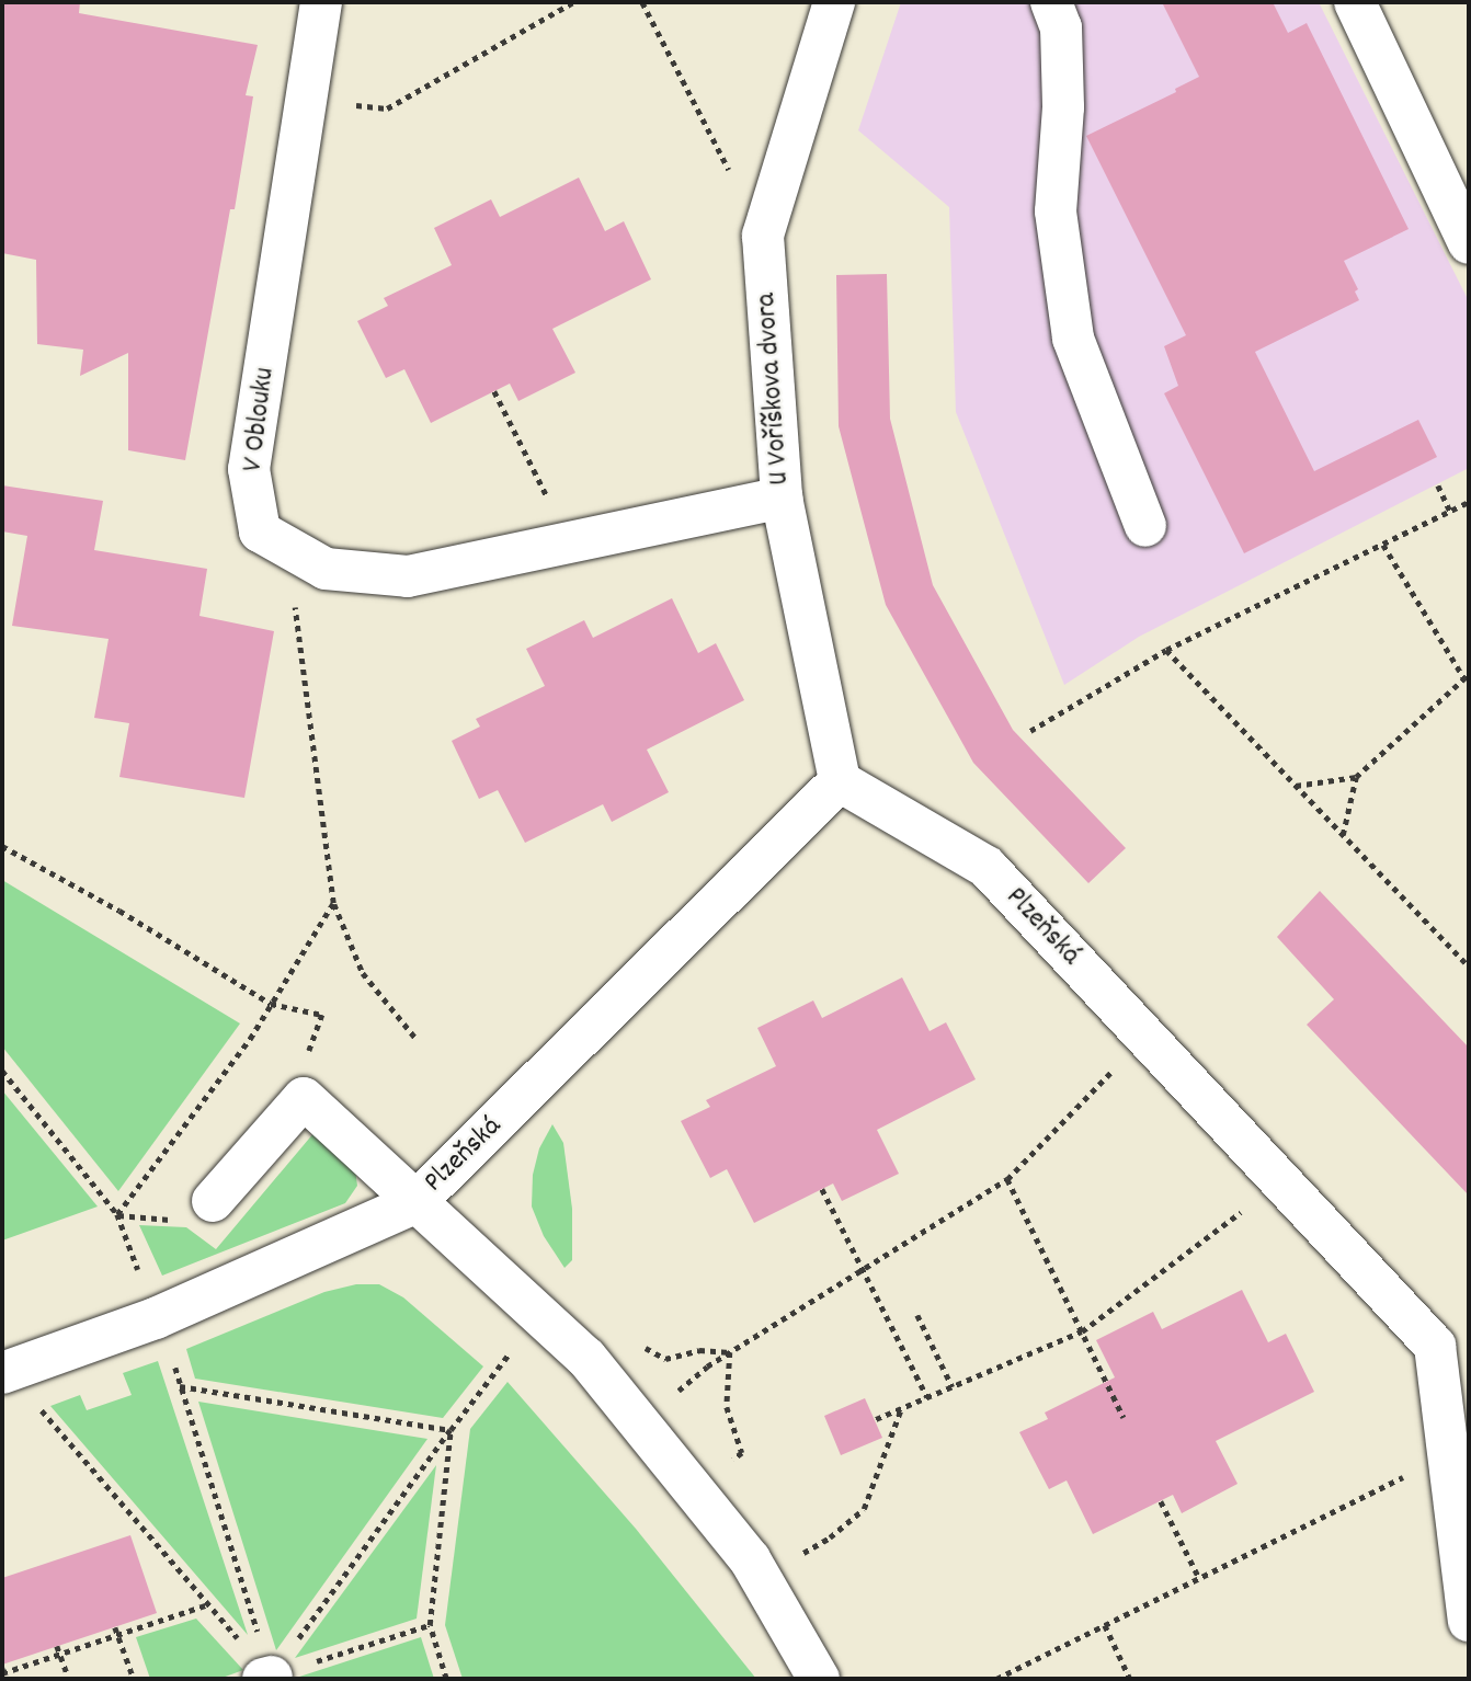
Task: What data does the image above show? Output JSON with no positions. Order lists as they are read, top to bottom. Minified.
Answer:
{"streets":{"street":["U Voříškova dvora","V Oblouku","Plzeňská"]},"crossings":[["U Voříškova dvora","V Oblouku"],["U Voříškova dvora","Plzeňská"]]}
